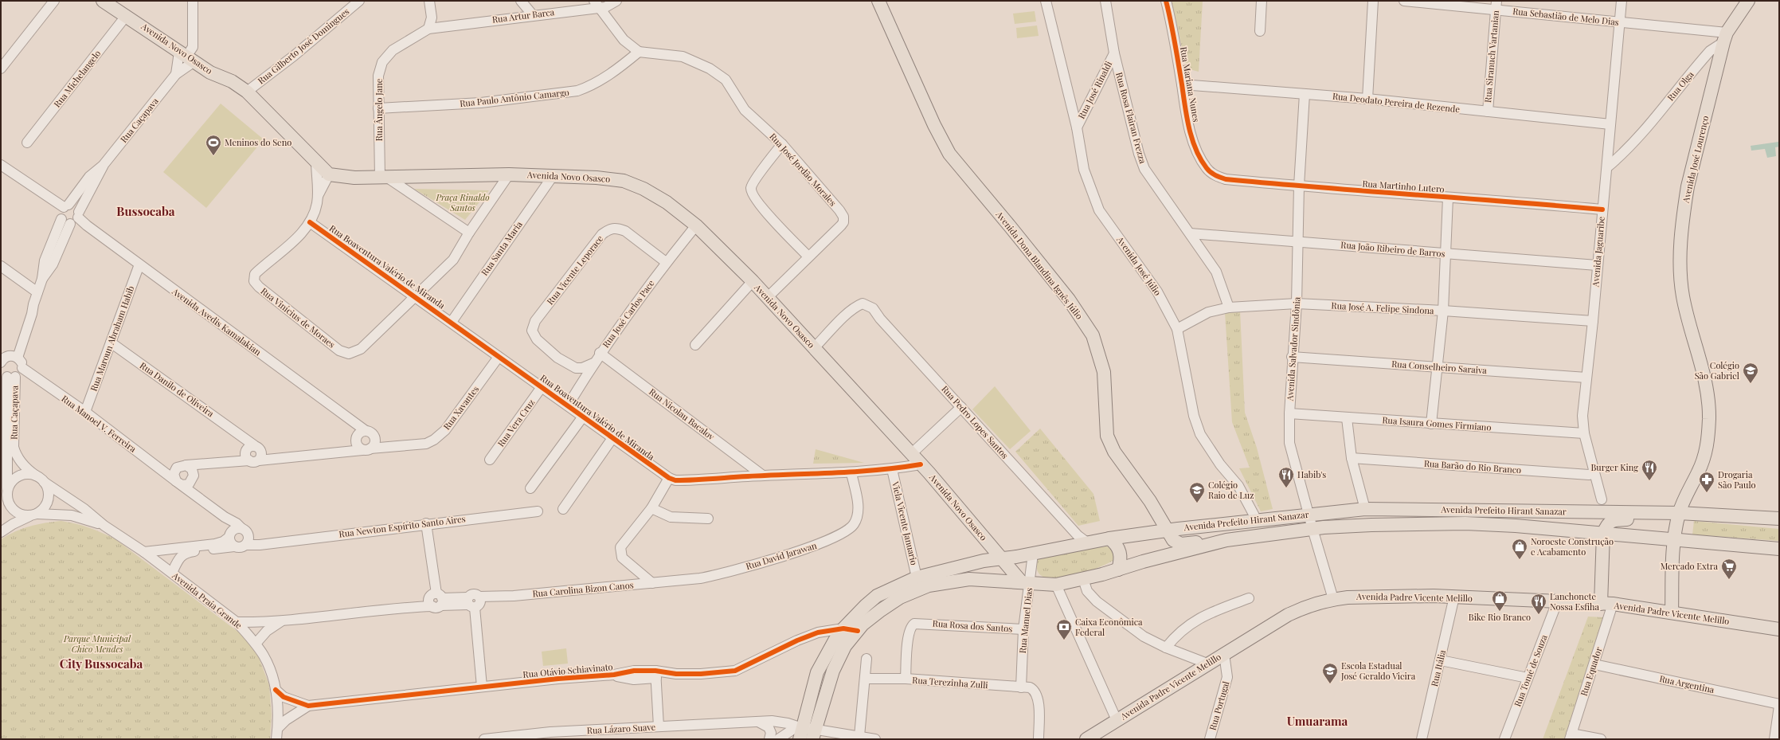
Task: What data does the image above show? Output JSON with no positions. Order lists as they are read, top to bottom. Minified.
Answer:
{"streets":{"main road":["Avenida Novo Osasco","Rua Olga","Avenida José Lourenço","Avenida Dona Blandina Ignês Júlio","Avenida Prefeito Hirant Sanazar","Avenida Padre Vicente Melillo"],"street":["Rua Artur Barca","Rua Sebastião de Melo Dias","Rua Gilberto José Domingues","Rua Siranuch Vartanian","Rua Michelangelo","Rua Mariana Nunes","Rua José Rinaldi","Rua Paulo Antônio Camargo","Rua Deodato Pereira de Rezende","Rua Ângelo Jane","Rua Rosa Flairan Frezza","Rua Caçapava","Rua José Jordão Morales","Rua Martinho Lutero","Rua Santa Maria","Rua João Ribeiro de Barros","Avenida Jaguaribe","Avenida José Júlio","Rua Boaventura Valério de Miranda","Rua Vicente Leporace","Rua José A. Felipe Sindona","Rua José Carlos Pace","Rua Vinícius de Moraes","Avenida Avedis Kamalakian","Rua Maroun Abraham Habib","Avenida Salvador Sindônia","Rua Conselheiro Saraiva","Rua Danilo de Oliveira","Rua Xavantes","Rua Nicolau Bacalov","Rua Pedro Lopes Santos","Rua Vera Cruz","Rua Manoel V. Ferreira","Rua Isaura Gomes Firmiano","Rua Barão do Rio Branco","Viela Vicente Januario","Rua Newton Espírito Santo Aires","Rua David Jarawan","Rua Carolina Bizon Canos","Avenida Praia Grande","Rua Manuel Dias","Rua Rosa dos Santos","Rua Itália","Rua Otávio Schiavinato","Rua Tomé de Souza","Rua Equador","Rua Terezinha Zulli","Rua Argentina","Rua Portugal","Rua Lázaro Suave"]},"crossings":[["Rua Artur Barca","Rua Ângelo Jane"],["Rua Sebastião de Melo Dias","Rua Siranuch Vartanian"],["Rua Sebastião de Melo Dias","Rua Olga"],["Rua Sebastião de Melo Dias","Avenida José Lourenço"],["Rua Sebastião de Melo Dias","Avenida Jaguaribe"],["Rua Gilberto José Domingues","Avenida Novo Osasco"],["Avenida Novo Osasco","Rua Michelangelo"],["Avenida Novo Osasco","Rua Ângelo Jane"],["Avenida Novo Osasco","Rua Caçapava"],["Avenida Novo Osasco","Rua José Jordão Morales"],["Avenida Novo Osasco","Rua Santa Maria"],["Avenida Novo Osasco","Rua Boaventura Valério de Miranda"],["Avenida Novo Osasco","Rua José Carlos Pace"],["Avenida Novo Osasco","Rua Pedro Lopes Santos"],["Avenida Novo Osasco","Avenida Prefeito Hirant Sanazar"],["Avenida Novo Osasco","Rua Manuel Dias"],["Rua Siranuch Vartanian","Rua Deodato Pereira de Rezende"],["Rua Mariana Nunes","Rua Deodato Pereira de Rezende"],["Rua Mariana Nunes","Rua Martinho Lutero"],["Rua Olga","Avenida José Lourenço"],["Rua Olga","Avenida Jaguaribe"],["Rua José Rinaldi","Rua Rosa Flairan Frezza"],["Rua José Rinaldi","Avenida José Júlio"],["Rua Paulo Antônio Camargo","Rua Ângelo Jane"],["Rua Paulo Antônio Camargo","Rua José Jordão Morales"],["Rua Deodato Pereira de Rezende","Avenida Jaguaribe"],["Rua Deodato Pereira de Rezende","Avenida Salvador Sindônia"],["Rua Rosa Flairan Frezza","Rua João Ribeiro de Barros"],["Rua Rosa Flairan Frezza","Rua José A. Felipe Sindona"],["Rua Caçapava","Avenida Avedis Kamalakian"],["Rua Caçapava","Rua Manoel V. Ferreira"],["Rua Caçapava","Avenida Praia Grande"],["Avenida José Lourenço","Avenida Prefeito Hirant Sanazar"],["Avenida José Lourenço","Avenida Padre Vicente Melillo"],["Rua Martinho Lutero","Avenida Jaguaribe"],["Rua Martinho Lutero","Avenida Salvador Sindônia"],["Rua Santa Maria","Rua Boaventura Valério de Miranda"],["Rua João Ribeiro de Barros","Avenida Jaguaribe"],["Rua João Ribeiro de Barros","Avenida Salvador Sindônia"],["Avenida Jaguaribe","Rua José A. Felipe Sindona"],["Avenida Jaguaribe","Rua Conselheiro Saraiva"],["Avenida Jaguaribe","Rua Isaura Gomes Firmiano"],["Avenida Jaguaribe","Rua Barão do Rio Branco"],["Avenida Dona Blandina Ignês Júlio","Avenida Prefeito Hirant Sanazar"],["Avenida José Júlio","Rua José A. Felipe Sindona"],["Avenida José Júlio","Avenida Prefeito Hirant Sanazar"],["Rua Boaventura Valério de Miranda","Rua José Carlos Pace"],["Rua Boaventura Valério de Miranda","Rua Vinícius de Moraes"],["Rua Boaventura Valério de Miranda","Rua Xavantes"],["Rua Boaventura Valério de Miranda","Rua Nicolau Bacalov"],["Rua Boaventura Valério de Miranda","Rua Vera Cruz"],["Rua Boaventura Valério de Miranda","Viela Vicente Januario"],["Rua Boaventura Valério de Miranda","Rua David Jarawan"],["Rua Vicente Leporace","Rua José Carlos Pace"],["Rua José A. Felipe Sindona","Avenida Salvador Sindônia"],["Rua José Carlos Pace","Rua Nicolau Bacalov"],["Avenida Avedis Kamalakian","Rua Maroun Abraham Habib"],["Avenida Avedis Kamalakian","Rua Xavantes"],["Rua Maroun Abraham Habib","Rua Danilo de Oliveira"],["Rua Maroun Abraham Habib","Rua Manoel V. Ferreira"],["Avenida Salvador Sindônia","Rua Conselheiro Saraiva"],["Avenida Salvador Sindônia","Rua Isaura Gomes Firmiano"],["Avenida Salvador Sindônia","Avenida Prefeito Hirant Sanazar"],["Avenida Salvador Sindônia","Avenida Padre Vicente Melillo"],["Rua Danilo de Oliveira","Rua Xavantes"],["Rua Danilo de Oliveira","Rua Manoel V. Ferreira"],["Rua Pedro Lopes Santos","Avenida Prefeito Hirant Sanazar"],["Rua Manoel V. Ferreira","Rua Newton Espírito Santo Aires"],["Avenida Prefeito Hirant Sanazar","Viela Vicente Januario"],["Avenida Prefeito Hirant Sanazar","Rua Manuel Dias"],["Avenida Prefeito Hirant Sanazar","Rua Otávio Schiavinato"],["Avenida Prefeito Hirant Sanazar","Rua Lázaro Suave"],["Rua David Jarawan","Rua Carolina Bizon Canos"],["Rua Carolina Bizon Canos","Avenida Praia Grande"],["Avenida Padre Vicente Melillo","Rua Itália"],["Avenida Padre Vicente Melillo","Rua Tomé de Souza"],["Avenida Padre Vicente Melillo","Rua Equador"],["Avenida Padre Vicente Melillo","Rua Portugal"],["Avenida Praia Grande","Rua Otávio Schiavinato"],["Rua Manuel Dias","Rua Rosa dos Santos"],["Rua Manuel Dias","Rua Terezinha Zulli"],["Rua Rosa dos Santos","Rua Terezinha Zulli"],["Rua Equador","Rua Argentina"]],"districts":["Bussocaba","City Bussocaba","Umuarama"],"parks":["Praça Rinaldo Santos","Parque Municipal Chico Mendes"],"places":{"sports":["Meninos do Seno"],"school or university":["Colégio São Gabriel","Colégio Raio de Luz","Escola Estadual José Geraldo Vieira"],"restaurant":["Burger King","Habib's","Lanchonete Nossa Esfiha"],"pharmacy":["Drogaria São Paulo"],"shop":["Noroeste Construção e Acabamento","Bike Rio Branco"],"supermarket":["Mercado Extra"],"bank":["Caixa Econômica Federal"]}}
